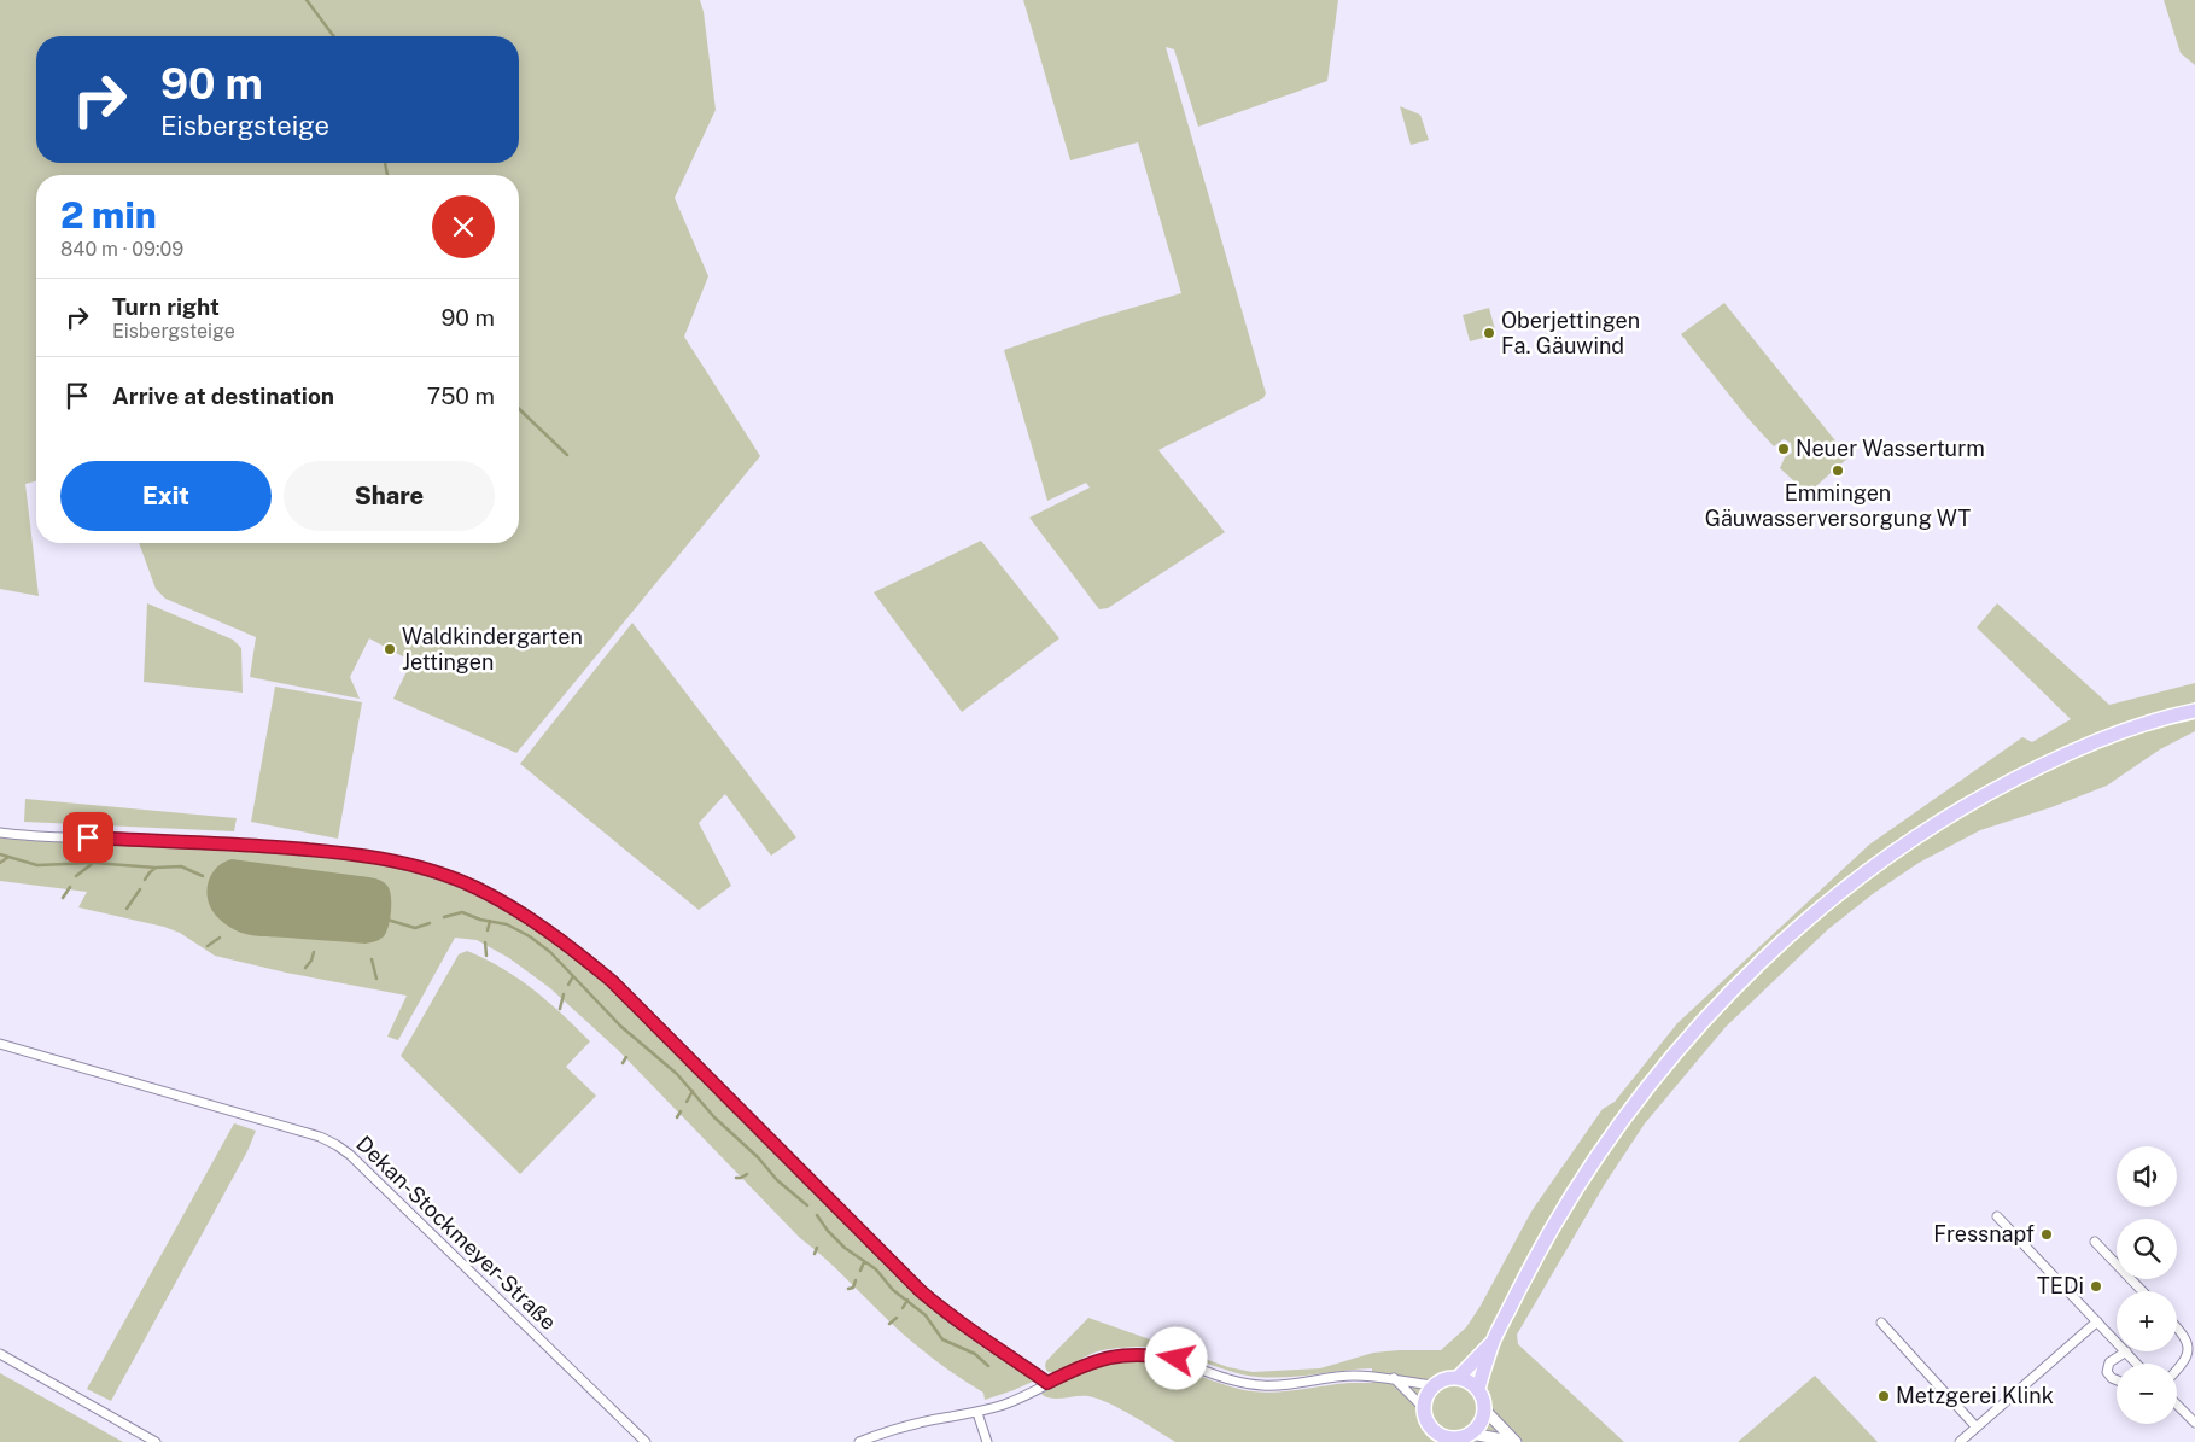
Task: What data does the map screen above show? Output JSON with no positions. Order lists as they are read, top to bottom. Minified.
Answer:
{"streets":{"street":["Dekan-Stockmeyer-Straße"]},"places":["Oberjettingen Fa. Gäuwind","Neuer Wasserturm","Emmingen Gäuwasserversorgung WT","Waldkindergarten Jettingen","Fressnapf","TEDi","Metzgerei Klink"],"page":{"turn":["90 m","Eisbergsteige"],"heading":["2 min","840 m · 09:09"],"list":[{"name":"Turn right","note":"Eisbergsteige","value":"90 m"},{"name":"Arrive at destination","value":"750 m"}],"buttons":["Exit","Share"],"map_buttons":["+","−"]}}
